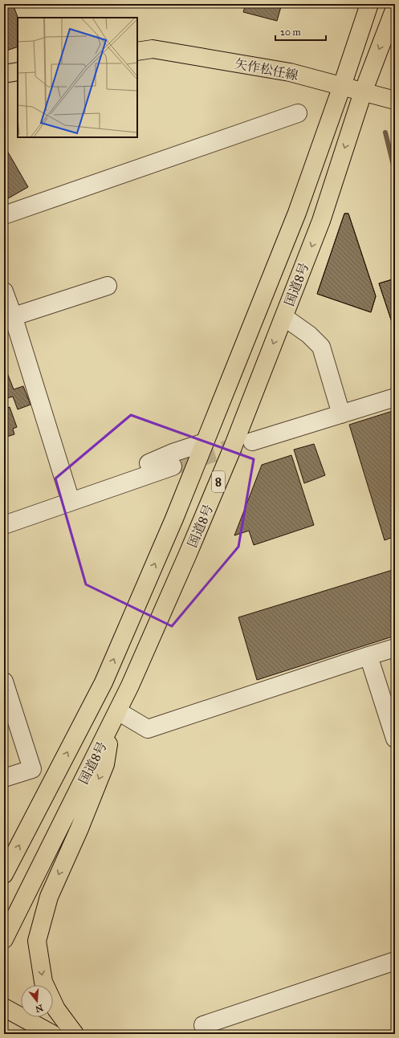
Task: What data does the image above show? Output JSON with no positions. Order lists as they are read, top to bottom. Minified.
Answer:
{"streets":{"main road":["矢作松任線","国道8号","8"]},"crossings":[["矢作松任線","国道8号"]],"scale_bar":"20 m","north":"bottom"}
